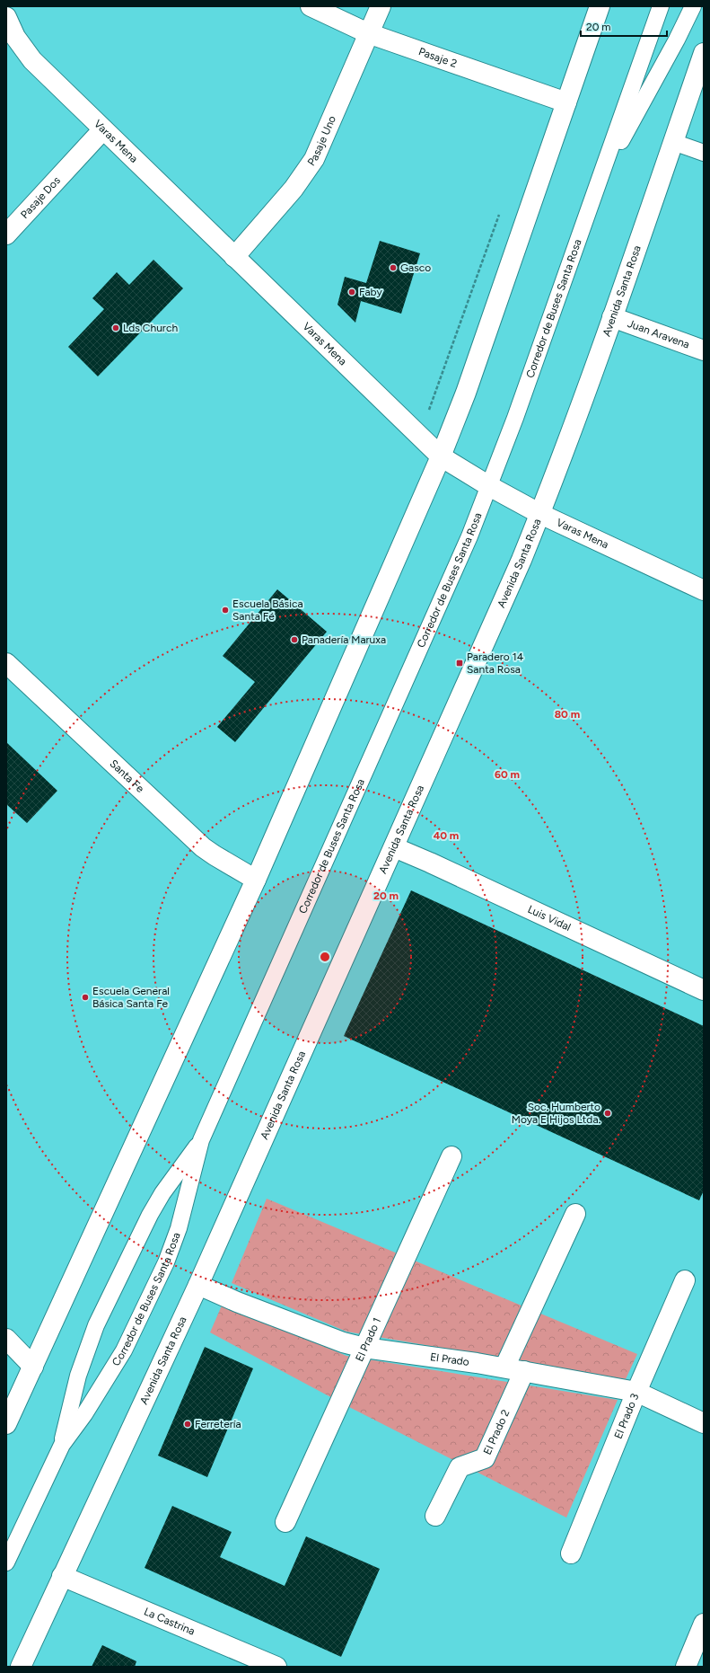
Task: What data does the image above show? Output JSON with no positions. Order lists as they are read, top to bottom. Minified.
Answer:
{"streets":{"street":["Pasaje 2","Pasaje Uno","Varas Mena","Pasaje Dos","Avenida Santa Rosa","Juan Aravena","Santa Fe","Luis Vidal","El Prado 1","El Prado","El Prado 3","El Prado 2","La Castrina"],"lane":["Corredor de Buses Santa Rosa"]},"crossings":[["Pasaje 2","Pasaje Uno"],["Pasaje Uno","Varas Mena"],["Varas Mena","Pasaje Dos"],["Varas Mena","Avenida Santa Rosa"],["Varas Mena","Corredor de Buses Santa Rosa"],["Avenida Santa Rosa","Juan Aravena"],["Avenida Santa Rosa","Luis Vidal"],["Avenida Santa Rosa","El Prado"],["Avenida Santa Rosa","La Castrina"],["El Prado 1","El Prado"],["El Prado","El Prado 3"],["El Prado","El Prado 2"]],"places":{"other":["Gasco","Faby","Lds Church","Escuela Básica Santa Fé","Panadería Maruxa","Escuela General Básica Santa Fe","Soc. Humberto Moya E Hijos Ltda.","Ferretería"],"transit":["Paradero 14 Santa Rosa"]},"scale_bar":"20 m","rings":["80 m","60 m","40 m","20 m"]}
